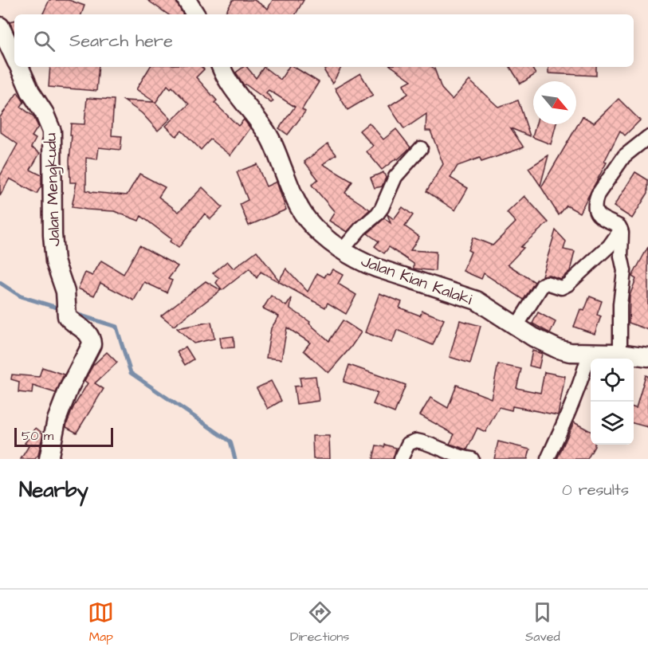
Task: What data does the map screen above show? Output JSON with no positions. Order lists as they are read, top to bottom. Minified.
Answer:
{"streets":{"street":["Jalan Mengkudu","Jalan Kian Kalaki"]},"scale_bar":"50 m","north":"bottom right","page":{"search":"Search here","scale":"50 m","heading":["Nearby","0 results"],"nav":["Map","Directions","Saved"]}}
